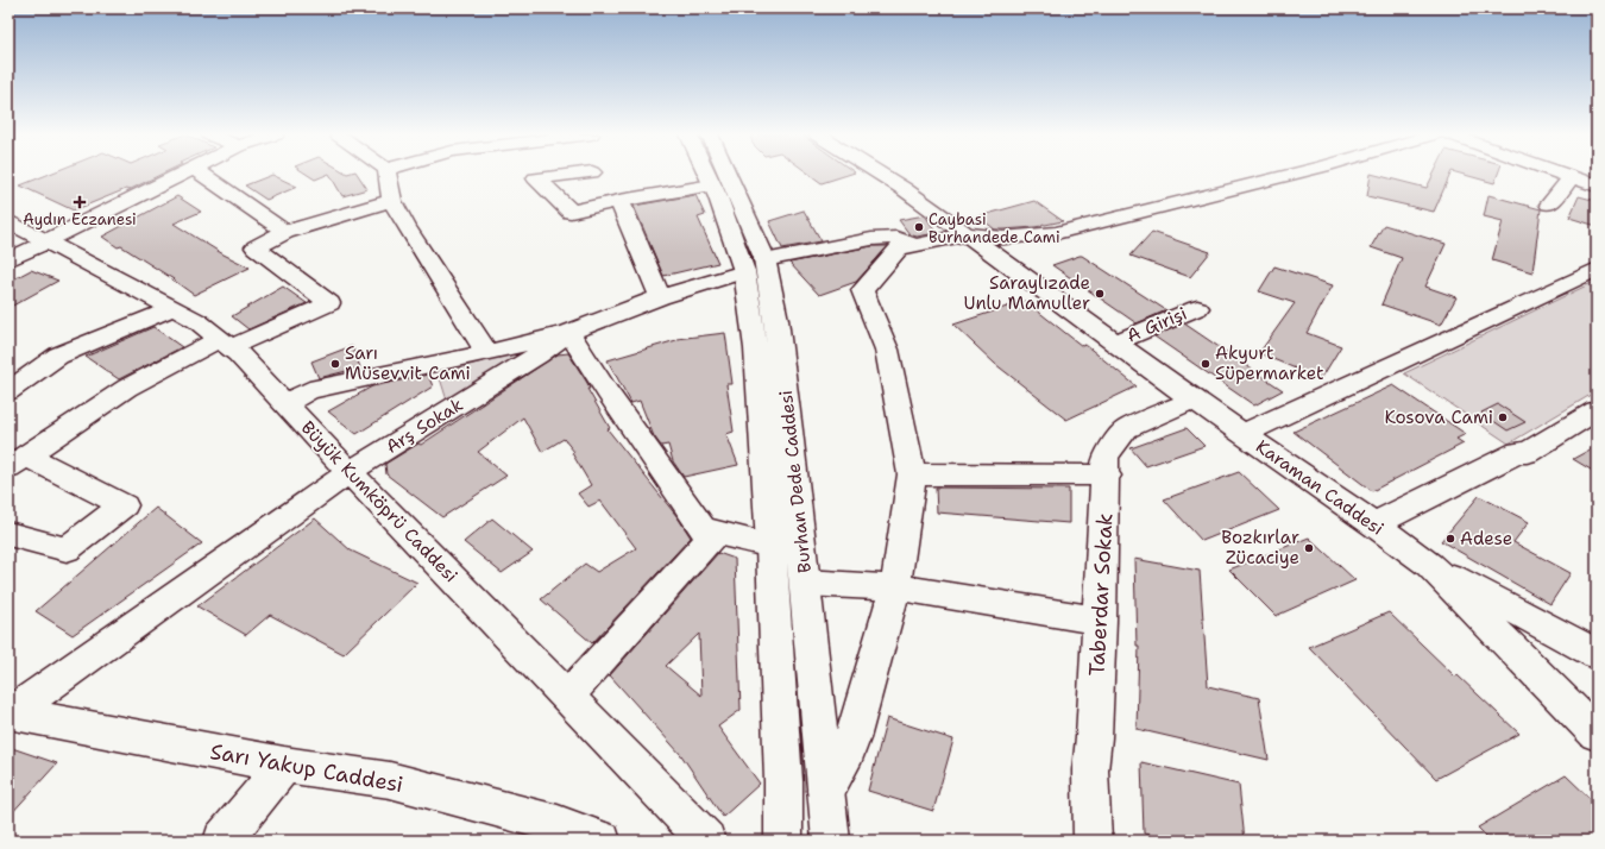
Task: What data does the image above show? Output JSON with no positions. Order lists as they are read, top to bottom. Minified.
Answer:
{"streets":{"street":["A Girişi","Arş Sokak","Burhan Dede Caddesi","Karaman Caddesi","Büyük Kumköprü Caddesi","Taberdar Sokak","Sarı Yakup Caddesi"]},"crossings":[["A Girişi","Karaman Caddesi"],["Arş Sokak","Büyük Kumköprü Caddesi"],["Arş Sokak","Sarı Yakup Caddesi"],["Karaman Caddesi","Taberdar Sokak"]],"places":{"health":["Aydın Eczanesi"],"other":["Caybasi Burhandede Cami","Saraylızade Unlu Mamuller","Sarı Müsevvit Cami","Akyurt Süpermarket","Kosova Cami","Adese","Bozkırlar Zücaciye"]}}
